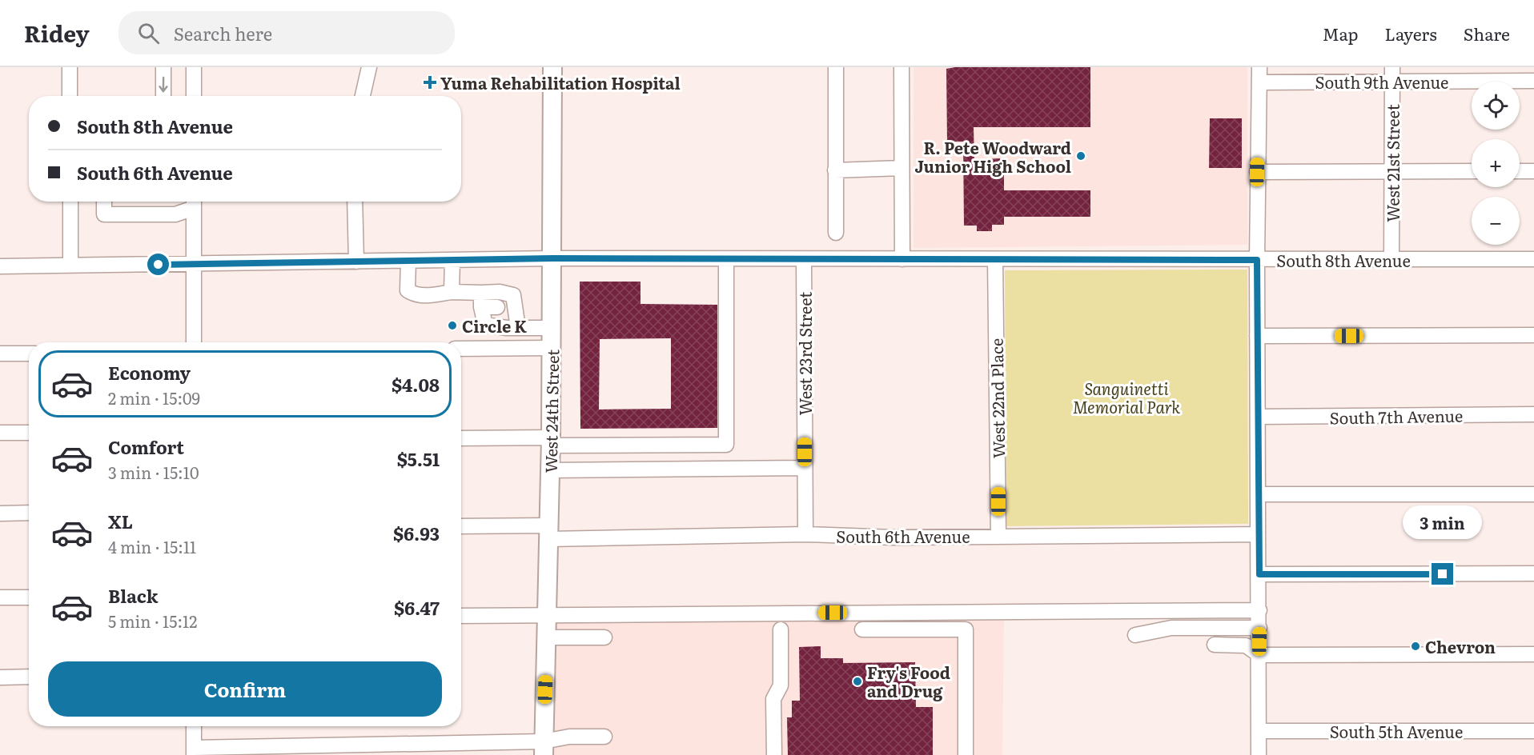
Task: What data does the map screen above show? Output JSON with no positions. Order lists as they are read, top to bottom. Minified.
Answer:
{"streets":{"main road":["West 24th Street"],"street":["South 9th Avenue","West 21st Street","South 8th Avenue","West 23rd Street","West 22nd Place","South 7th Avenue","South 6th Avenue","South 5th Avenue"]},"crossings":[["South 9th Avenue","West 21st Street"],["West 21st Street","South 8th Avenue"],["South 8th Avenue","West 23rd Street"],["South 8th Avenue","West 22nd Place"],["South 8th Avenue","West 24th Street"],["West 23rd Street","South 6th Avenue"],["West 22nd Place","South 6th Avenue"],["West 24th Street","South 6th Avenue"]],"parks":["Sanguinetti Memorial Park"],"places":{"health":["Yuma Rehabilitation Hospital"],"other":["R. Pete Woodward Junior High School","Circle K","Chevron","Fry's Food and Drug"]},"page":{"header":"Ridey","search":"Search here","nav":["Map","Layers","Share"],"map_buttons":["+","−"],"banner":["South 8th Avenue","South 6th Avenue"],"list":[{"name":"Economy","note":"2 min · 15:09","value":"$4.08"},{"name":"Comfort","note":"3 min · 15:10","value":"$5.51"},{"name":"XL","note":"4 min · 15:11","value":"$6.93"},{"name":"Black","note":"5 min · 15:12","value":"$6.47"}],"bubble":"3 min","buttons":"Confirm"}}
